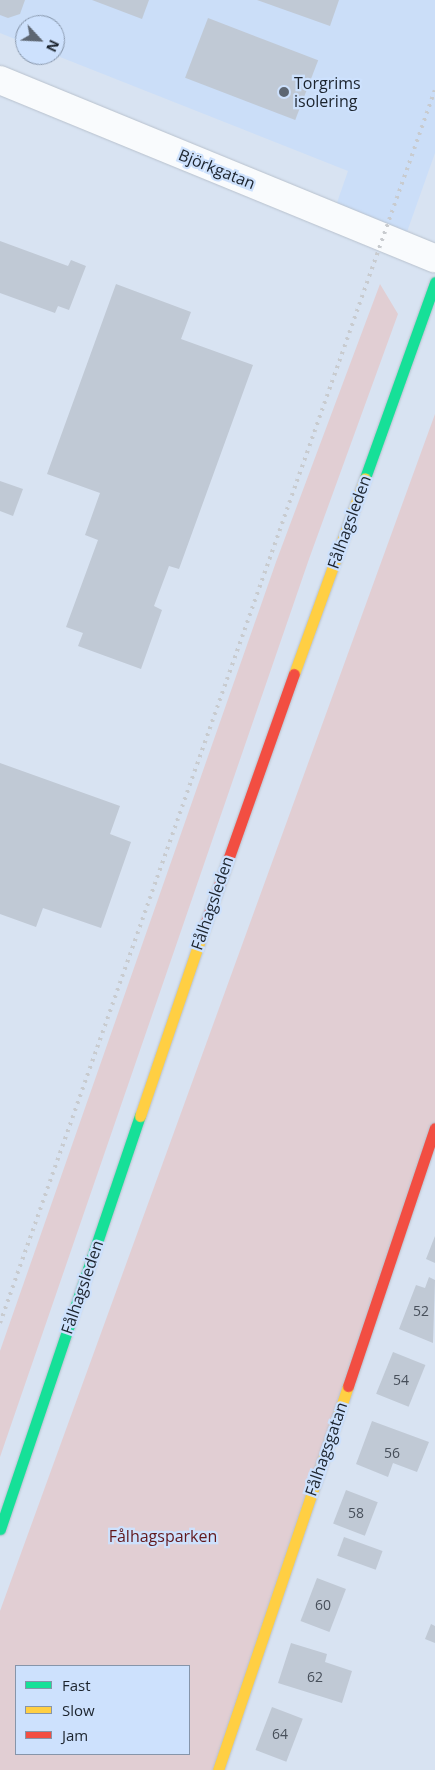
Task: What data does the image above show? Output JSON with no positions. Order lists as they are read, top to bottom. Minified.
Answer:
{"streets":{"main road":["Fålhagsleden","Fålhagsgatan"],"street":["Björkgatan"]},"parks":["Fålhagsparken"],"places":["Torgrims isolering"],"house_numbers":["52","54","56","58","60","62","64"],"legend":["Fast","Slow","Jam"],"north":"bottom right"}
